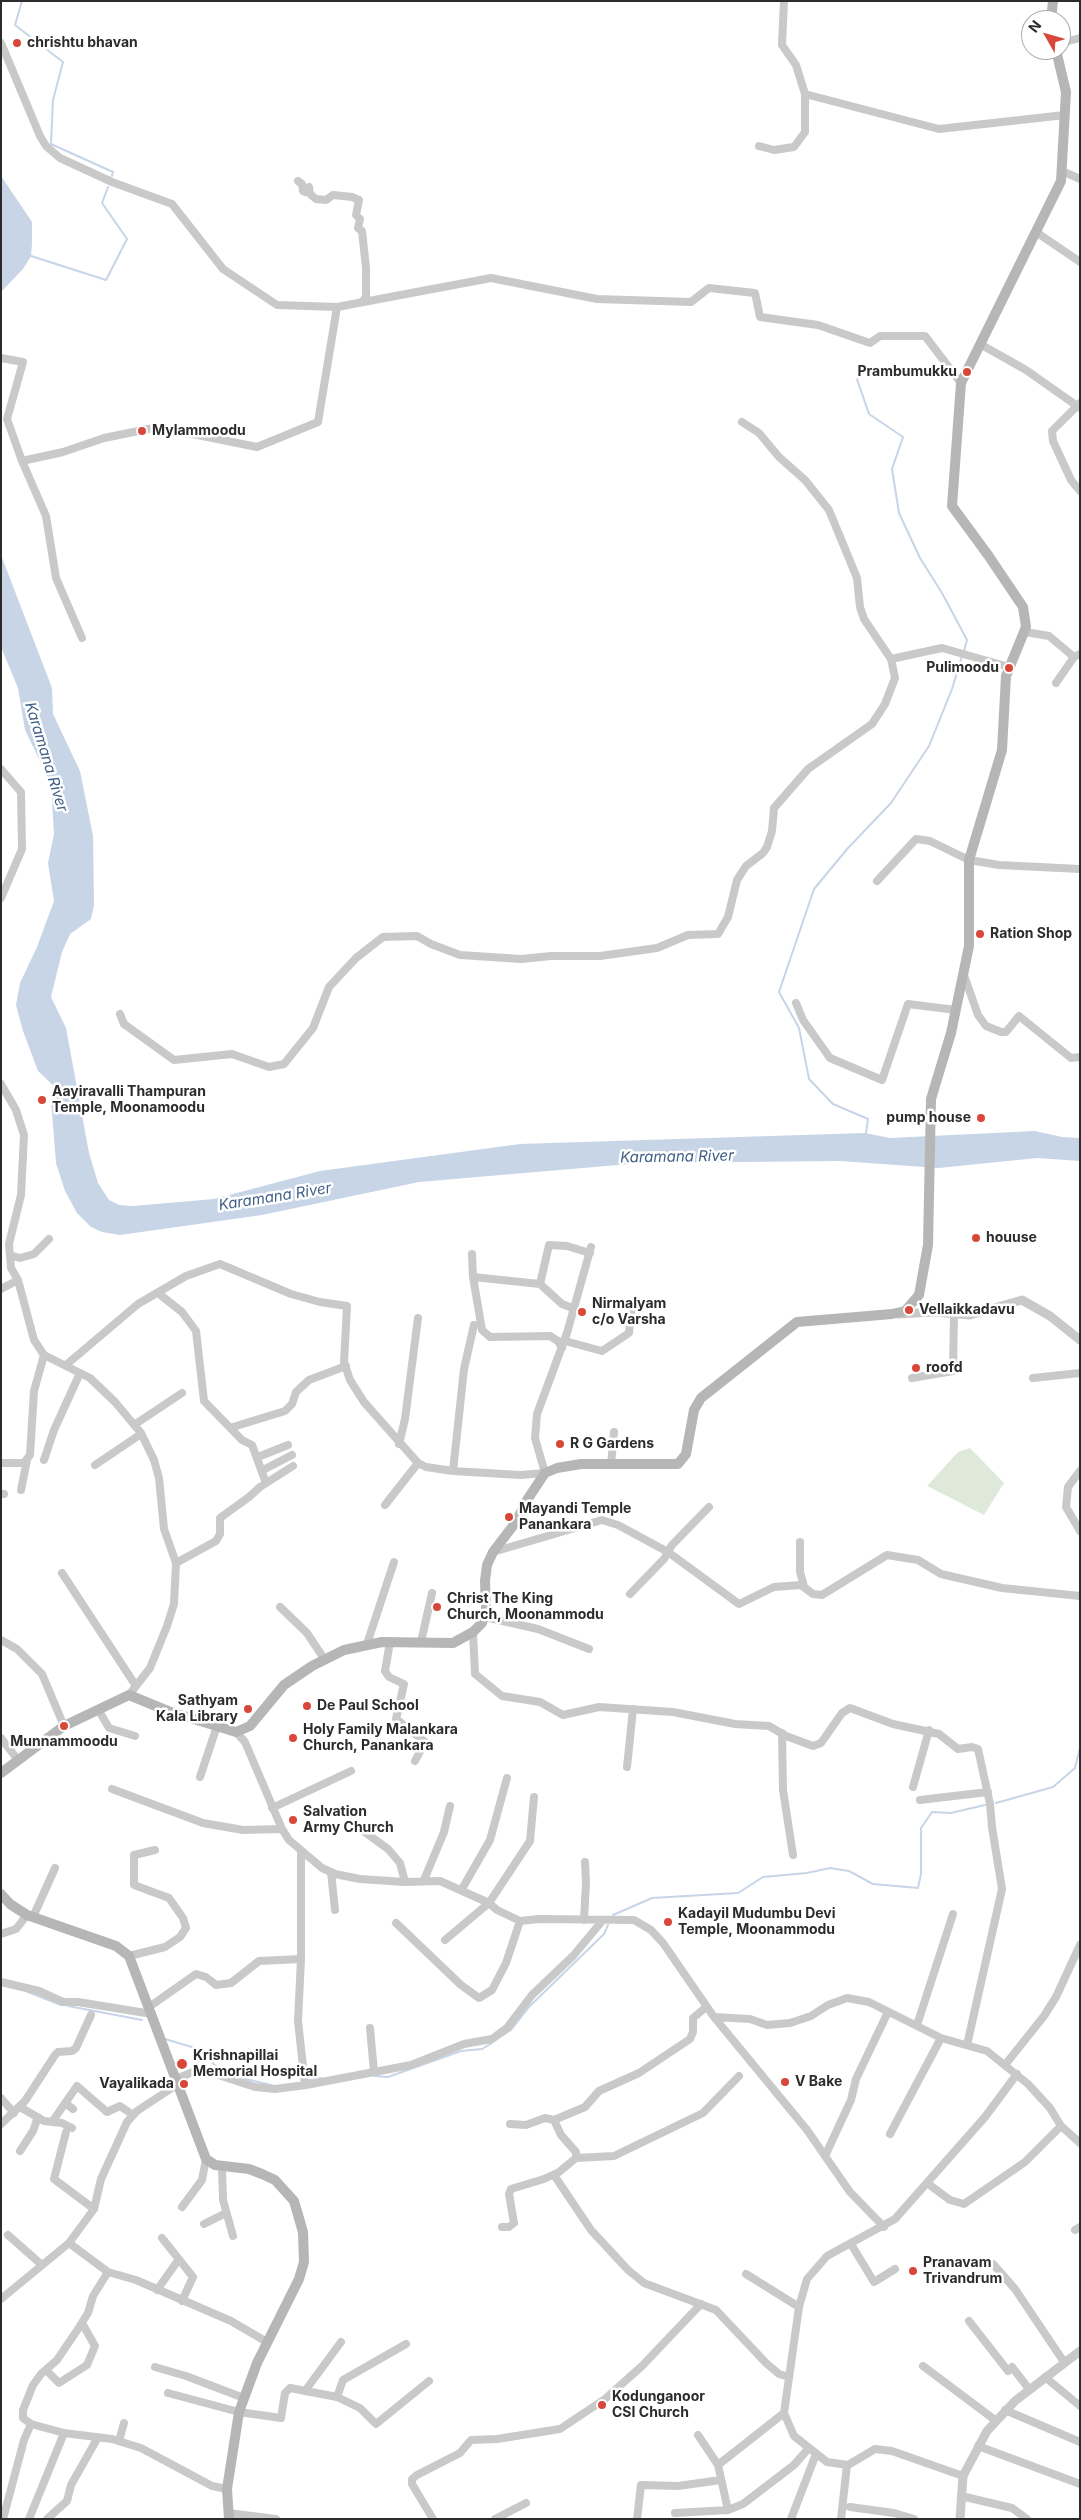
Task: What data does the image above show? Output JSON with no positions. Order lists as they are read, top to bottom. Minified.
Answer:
{"water":["Karamana River"],"places":["chrishtu bhavan","Prambumukku","Mylammoodu","Pulimoodu","Ration Shop","Aayiravalli Thampuran Temple, Moonamoodu","pump house","houuse","Vellaikkadavu","Nirmalyam c/o Varsha","roofd","R G Gardens","Mayandi Temple Panankara","Christ The King Church, Moonammodu","De Paul School","Sathyam Kala Library","Munnammoodu","Holy Family Malankara Church, Panankara","Salvation Army Church","Kadayil Mudumbu Devi Temple, Moonammodu","Krishnapillai Memorial Hospital","V Bake","Vayalikada","Pranavam Trivandrum","Kodunganoor CSI Church"],"north":"top left"}
